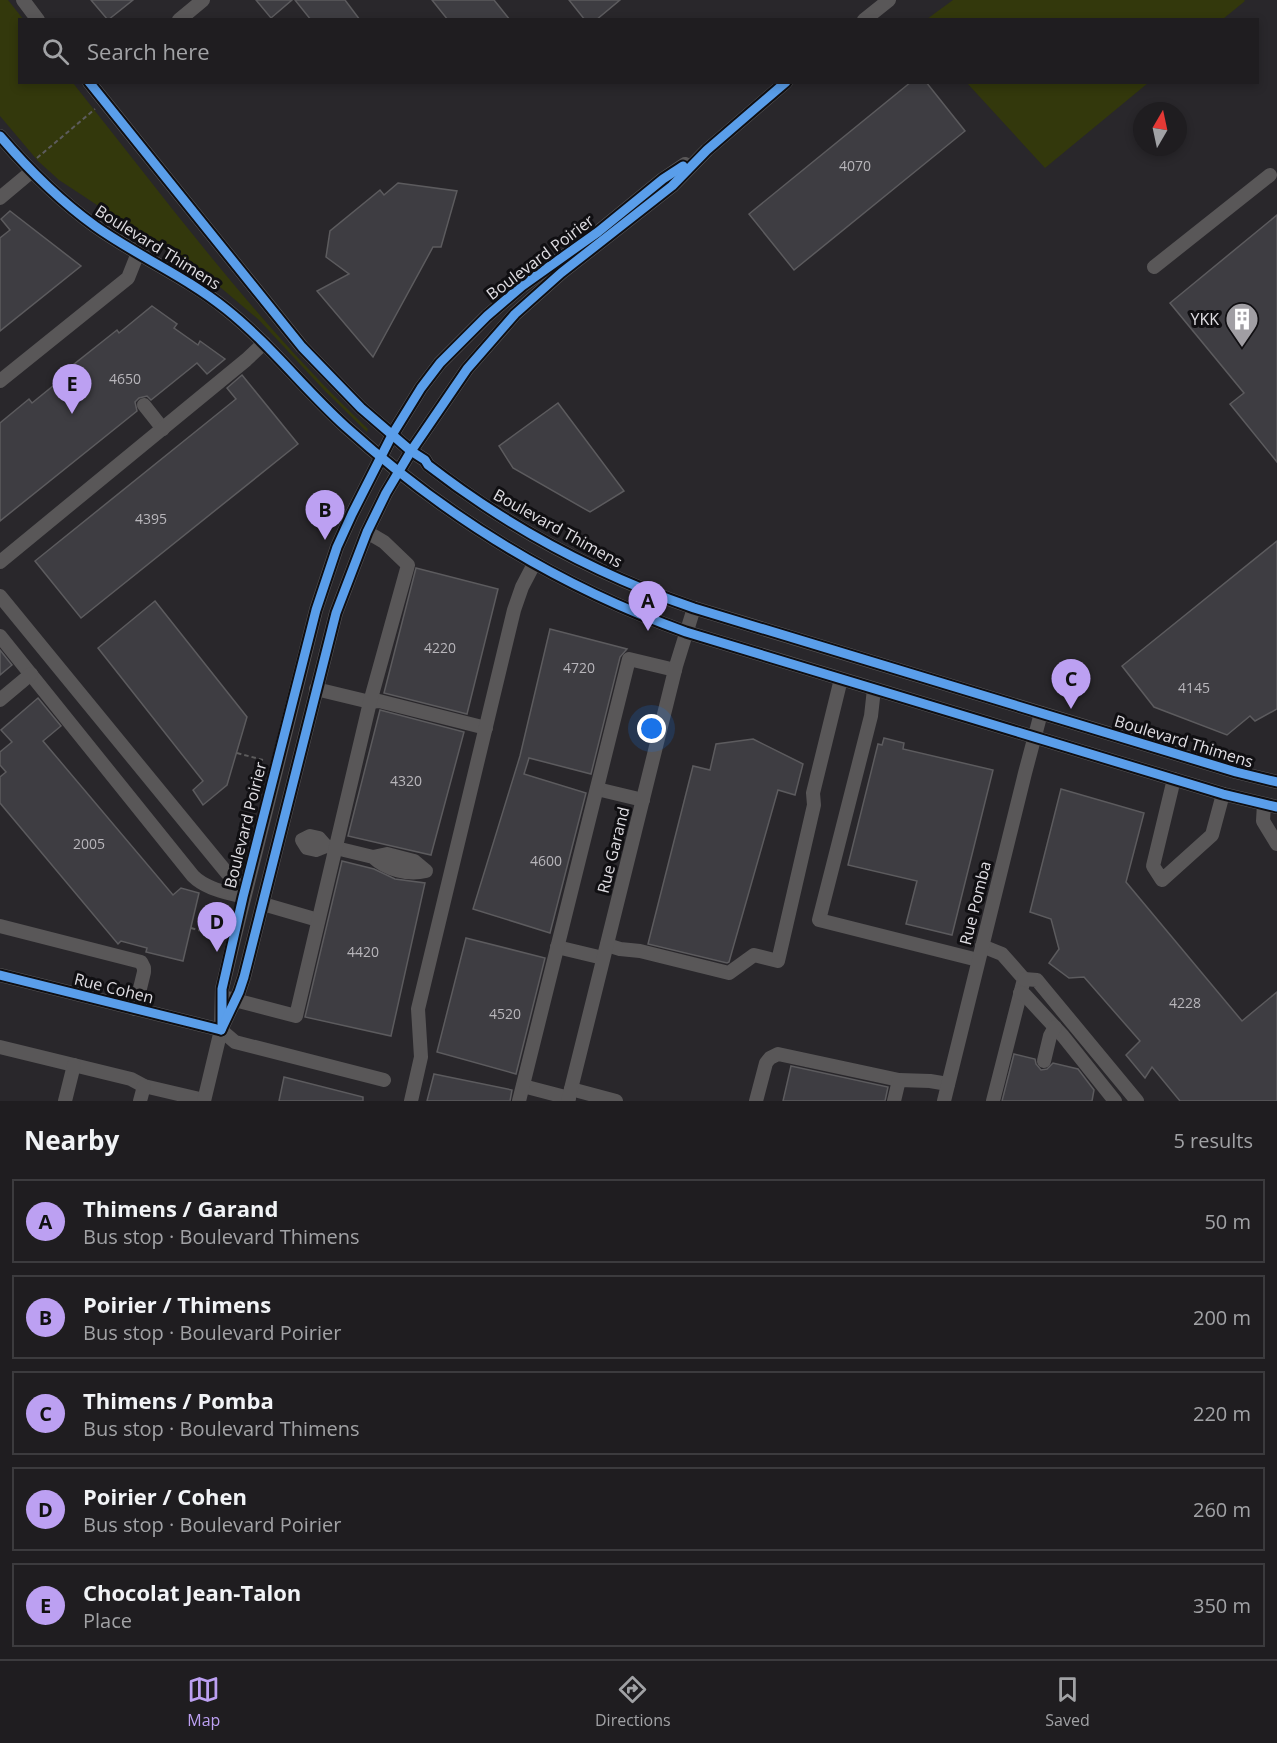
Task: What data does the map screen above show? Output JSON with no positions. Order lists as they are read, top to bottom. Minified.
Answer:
{"streets":{"street":["Boulevard Thimens","Boulevard Poirier","Rue Garand","Rue Pomba","Rue Cohen"]},"crossings":[["Boulevard Thimens","Boulevard Poirier"],["Boulevard Thimens","Rue Garand"],["Boulevard Thimens","Rue Pomba"],["Boulevard Poirier","Rue Cohen"]],"places":{"building":["YKK"]},"house_numbers":["4070","4650","4395","4220","4720","4145","4320","2005","4600","4420","4228","4520"],"north":"top","page":{"search":"Search here","pins":["E","B","A","C","D"],"heading":["Nearby","5 results"],"list":[{"mark":"A","name":"Thimens / Garand","note":"Bus stop · Boulevard Thimens","value":"50 m"},{"mark":"B","name":"Poirier / Thimens","note":"Bus stop · Boulevard Poirier","value":"200 m"},{"mark":"C","name":"Thimens / Pomba","note":"Bus stop · Boulevard Thimens","value":"220 m"},{"mark":"D","name":"Poirier / Cohen","note":"Bus stop · Boulevard Poirier","value":"260 m"},{"mark":"E","name":"Chocolat Jean-Talon","note":"Place","value":"350 m"}],"nav":["Map","Directions","Saved"]}}
